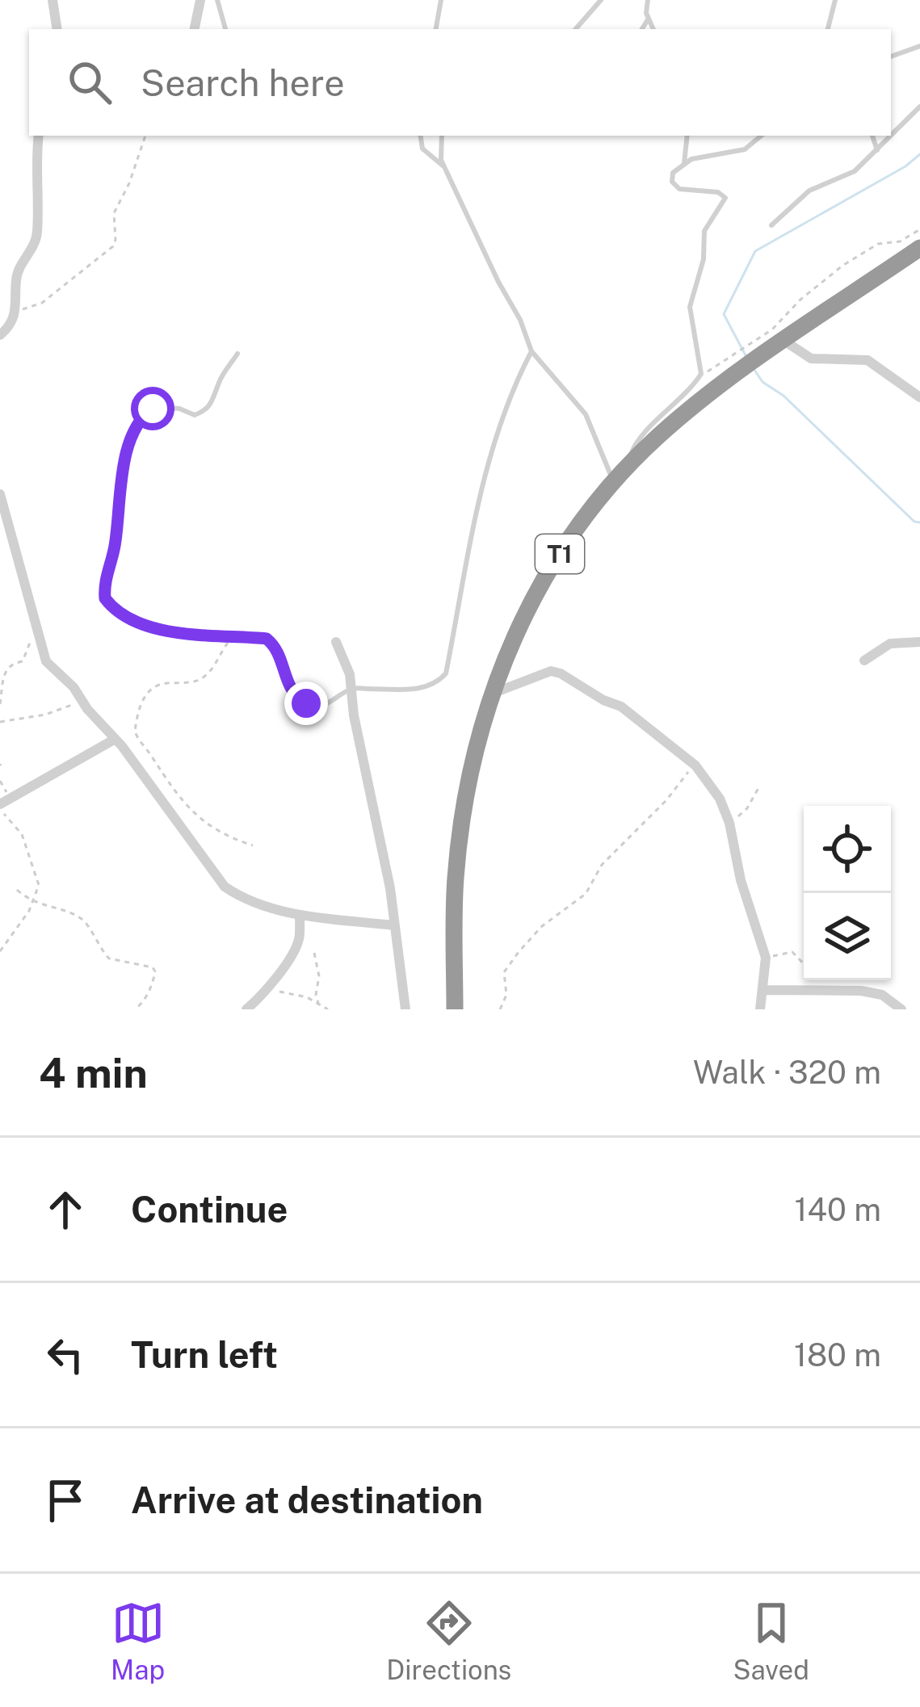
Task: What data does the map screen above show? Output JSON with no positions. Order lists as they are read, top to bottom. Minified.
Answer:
{"streets":{"highway":["T1"]},"page":{"search":"Search here","heading":["4 min","Walk · 320 m"],"list":[["Continue","140 m"],["Turn left","180 m"],"Arrive at destination"],"nav":["Map","Directions","Saved"]}}
